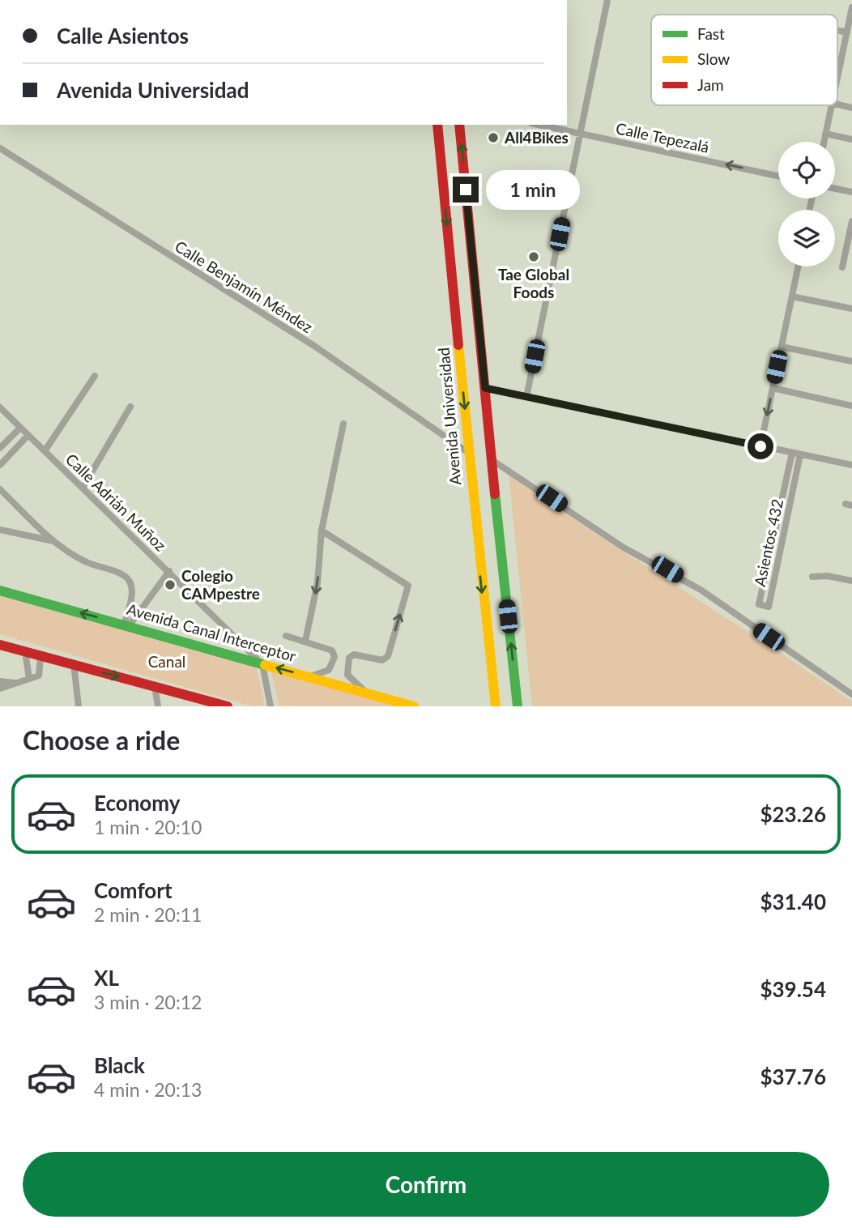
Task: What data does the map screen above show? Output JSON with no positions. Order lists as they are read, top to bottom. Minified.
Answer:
{"streets":{"main road":["Avenida Universidad","Avenida Canal Interceptor"],"street":["Calle Tepezalá","Calle Benjamín Méndez","Calle Adrián Muñoz","Asientos 432"]},"crossings":[["Calle Benjamín Méndez","Avenida Universidad"],["Calle Adrián Muñoz","Avenida Canal Interceptor"]],"one_way":["Calle Tepezalá"],"parks":["Canal"],"places":["All4Bikes","Tae Global Foods","Colegio CAMpestre"],"legend":["Fast","Slow","Jam"],"page":{"banner":["Calle Asientos","Avenida Universidad"],"bubble":"1 min","heading":"Choose a ride","list":[{"name":"Economy","note":"1 min · 20:10","value":"$23.26"},{"name":"Comfort","note":"2 min · 20:11","value":"$31.40"},{"name":"XL","note":"3 min · 20:12","value":"$39.54"},{"name":"Black","note":"4 min · 20:13","value":"$37.76"}],"buttons":"Confirm"}}
